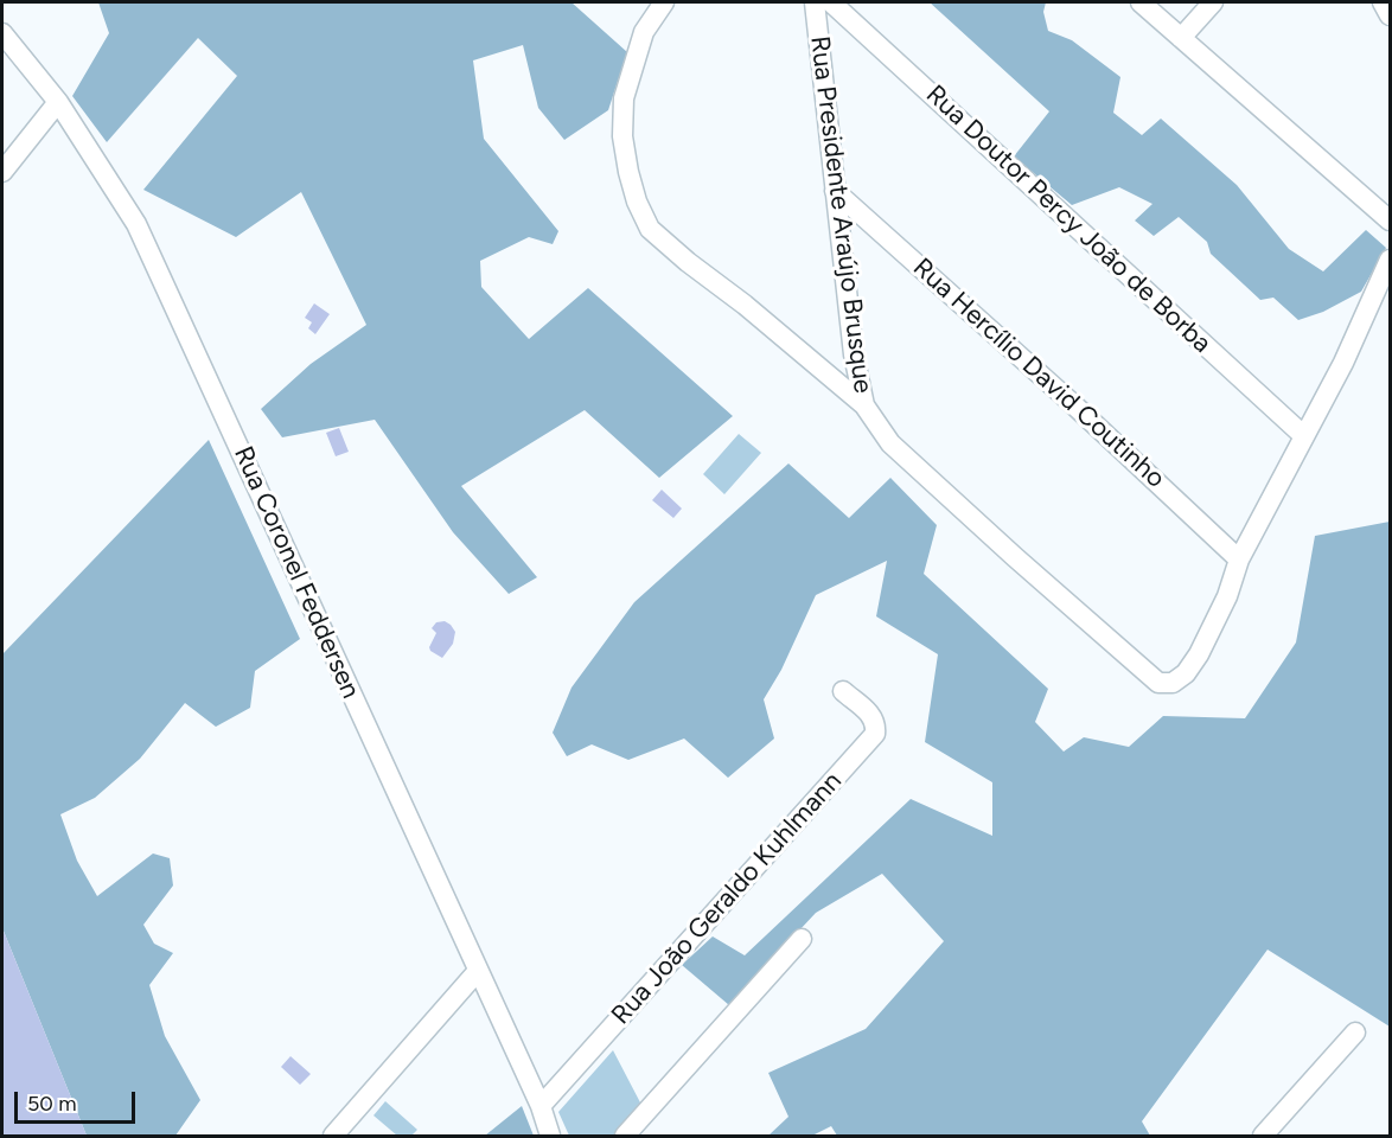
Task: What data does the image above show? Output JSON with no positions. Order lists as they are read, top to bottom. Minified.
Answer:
{"streets":{"street":["Rua Presidente Araújo Brusque","Rua Doutor Percy João de Borba","Rua Hercílio David Coutinho","Rua Coronel Feddersen","Rua João Geraldo Kuhlmann"]},"crossings":[["Rua Presidente Araújo Brusque","Rua Hercílio David Coutinho"],["Rua Coronel Feddersen","Rua João Geraldo Kuhlmann"]],"scale_bar":"50 m"}
